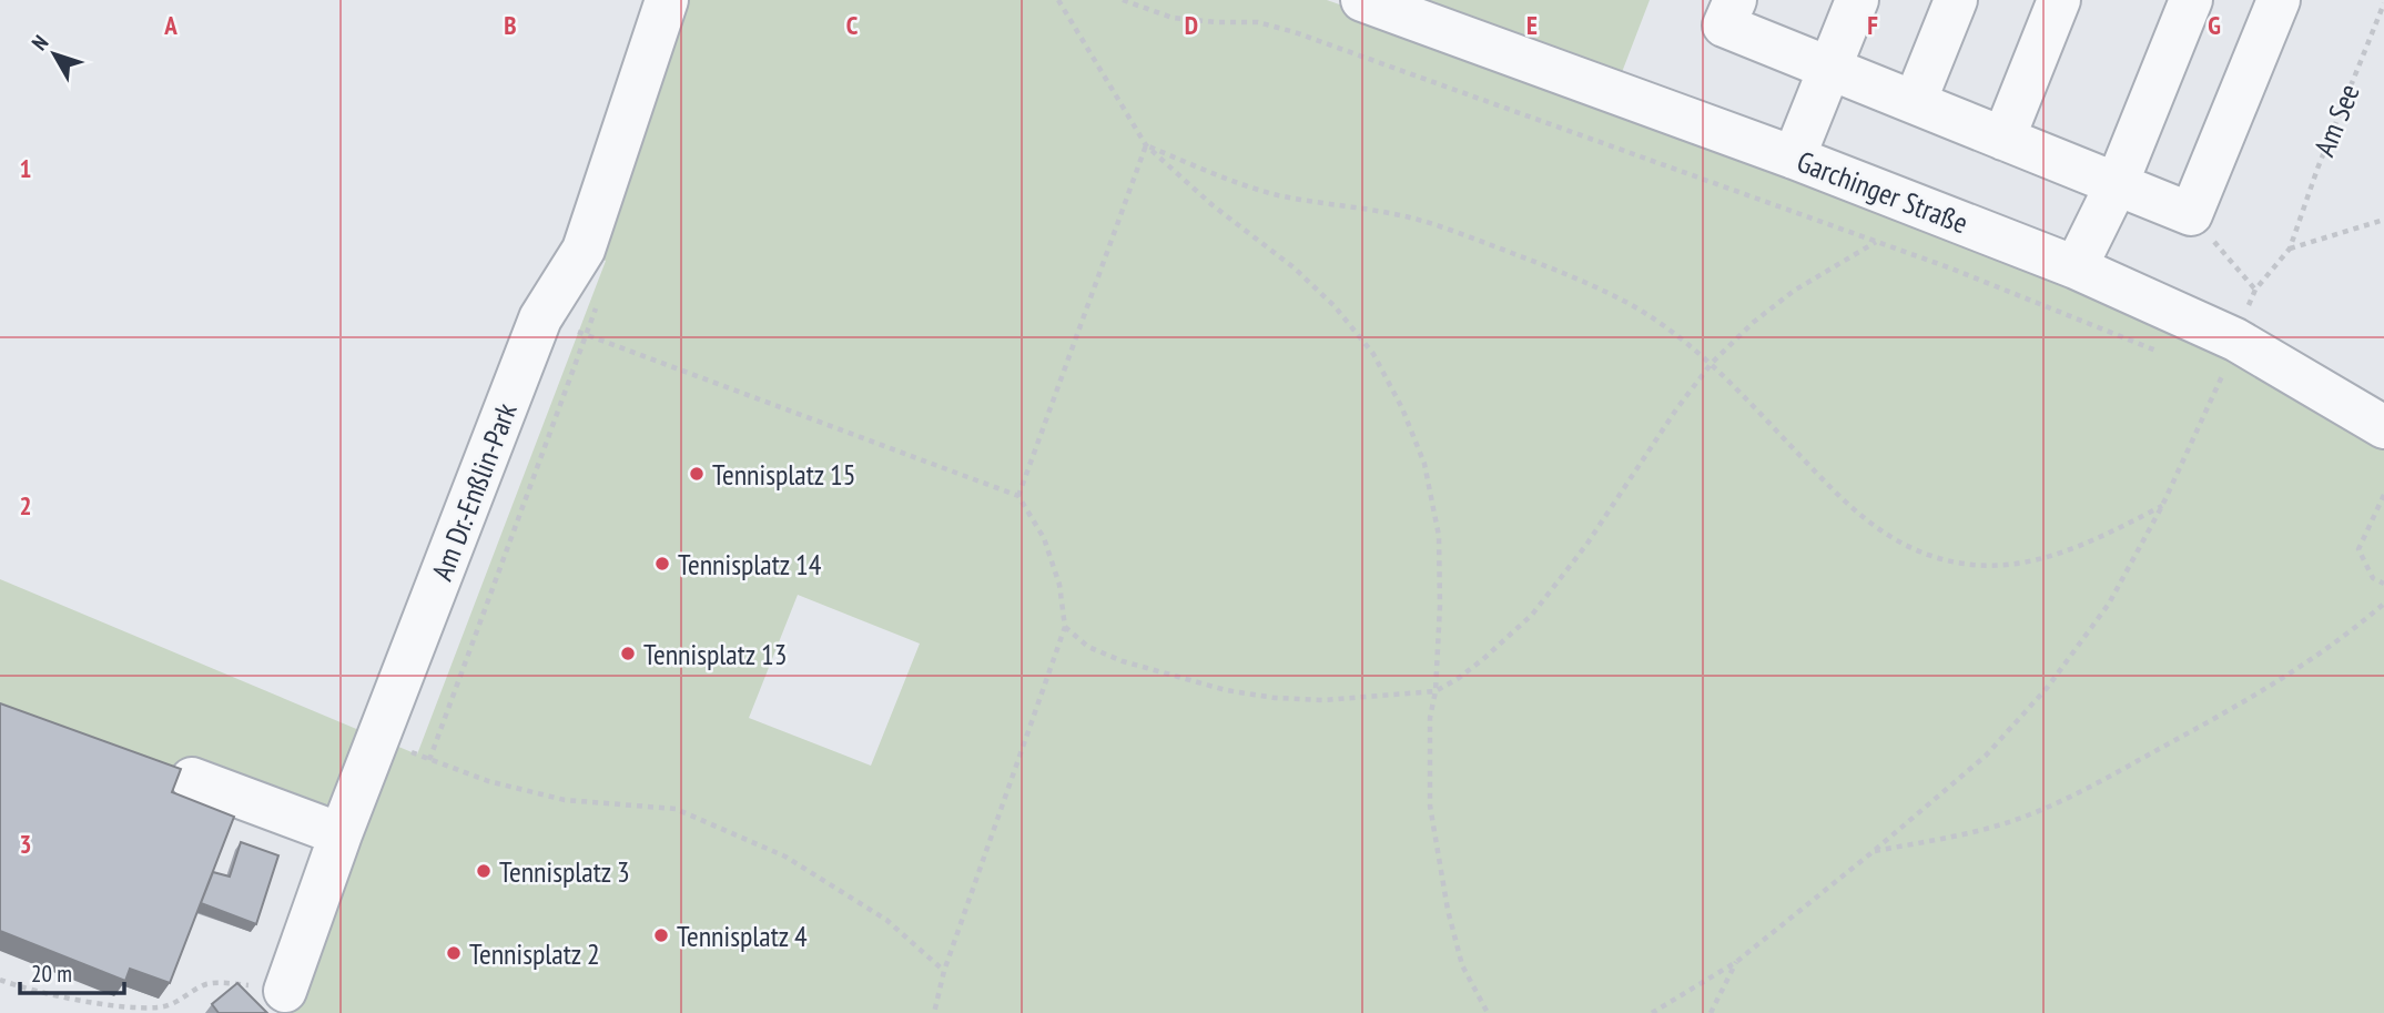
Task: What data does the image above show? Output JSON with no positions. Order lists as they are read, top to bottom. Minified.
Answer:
{"streets":{"street":["Garchinger Straße","Am Dr.-Enßlin-Park"],"path":["Am See"]},"places":["Tennisplatz 15","Tennisplatz 14","Tennisplatz 13","Tennisplatz 3","Tennisplatz 4","Tennisplatz 2"],"scale_bar":"20 m","north":"top left","grid":{"columns":["A","B","C","D","E","F","G"],"rows":["1","2","3"]}}
